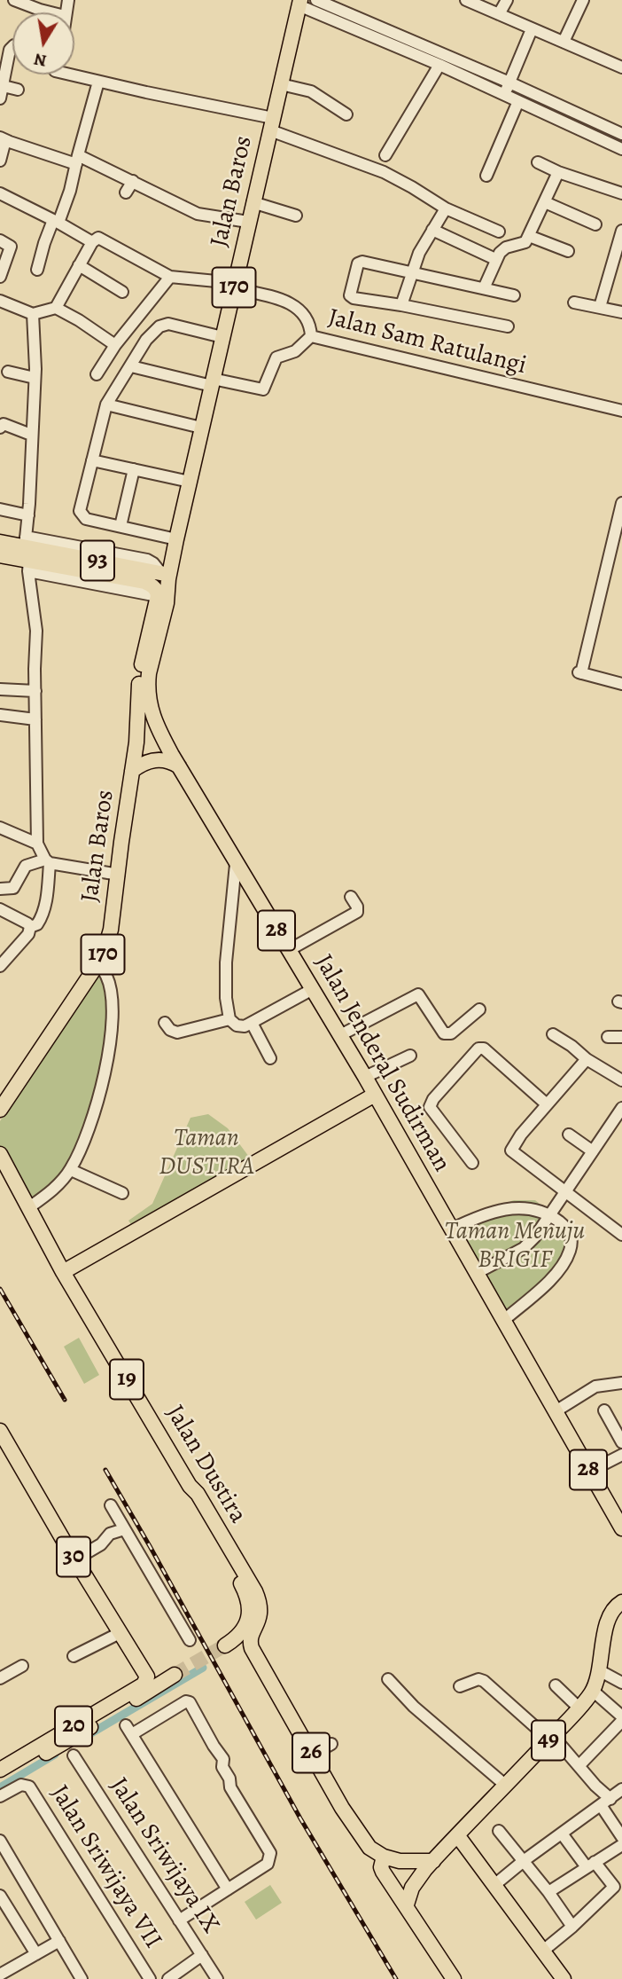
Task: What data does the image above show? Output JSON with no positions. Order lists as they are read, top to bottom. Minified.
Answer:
{"streets":{"main road":["Jalan Baros","170","93","28","Jalan Jenderal Sudirman","19","Jalan Dustira","30","20","49","26"],"street":["Jalan Sam Ratulangi","Jalan Sriwijaya IX","Jalan Sriwijaya VII"]},"crossings":[["Jalan Baros","Jalan Sam Ratulangi"],["Jalan Baros","93"],["Jalan Baros","Jalan Jenderal Sudirman"],["93","Jalan Jenderal Sudirman"],["Jalan Dustira","26"],["30","20"]],"parks":["Taman DUSTIRA","Taman Menuju BRIGIF"],"north":"bottom"}
